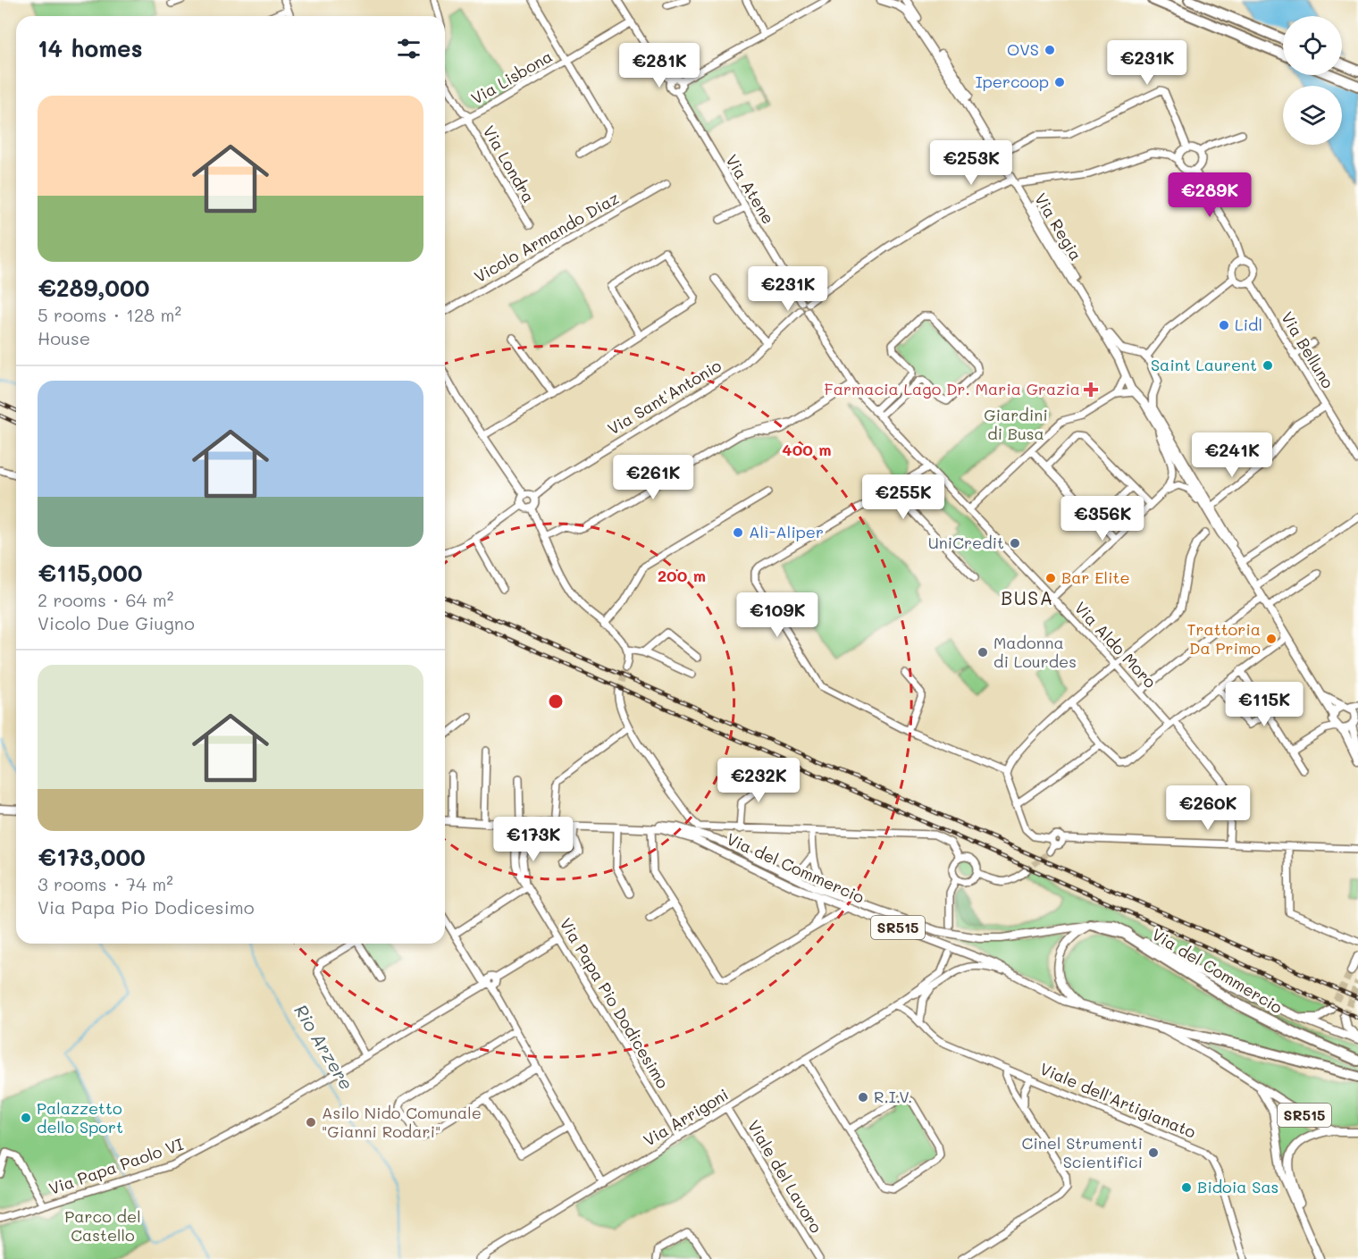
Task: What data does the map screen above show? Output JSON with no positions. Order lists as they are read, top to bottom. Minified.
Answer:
{"streets":{"highway":["Via del Commercio"],"main road":["Via Regia","SR515"],"street":["Via Lisbona","Via Londra","Via Atene","Vicolo Armando Diaz","Via Belluno","Via Sant'Antonio","Via Aldo Moro","Via Papa Pio Dodicesimo","Viale dell'Artigianato","Via Arrigoni","Via Papa Paolo VI","Viale del Lavoro"]},"crossings":[["Via Lisbona","Via Londra"],["Via Lisbona","Via Atene"],["Via del Commercio","SR515"],["Via del Commercio","Via Arrigoni"],["SR515","Via Papa Pio Dodicesimo"],["Via Papa Pio Dodicesimo","Via Arrigoni"],["Viale dell'Artigianato","Via Arrigoni"],["Via Arrigoni","Viale del Lavoro"]],"districts":["BUSA"],"water":["Rio Arzere"],"parks":["Giardini di Busa","Parco del Castello"],"places":{"other":["OVS","Ipercoop","Lidl","Saint Laurent","Alì-Aliper","UniCredit","Bar Elite","Trattoria Da Primo","Madonna di Lourdes","R.I.V.","Palazzetto dello Sport","Asilo Nido Comunale \"Gianni Rodari\"","Cinel Strumenti Scientifici","Bidoia Sas"],"health":["Farmacia Lago Dr. Maria Grazia"]},"page":{"heading":"14 homes","price":["€231K","€281K","€253K","€289K","€231K","€241K","€261K","€255K","€356K","€109K","€115K","€232K","€260K","€173K"],"list":[{"name":"€289,000","note":"5 rooms · 128 m² · House"},{"name":"€115,000","note":"2 rooms · 64 m² · Vicolo Due Giugno"},{"name":"€173,000","note":"3 rooms · 74 m² · Via Papa Pio Dodicesimo"}]},"rings":["400 m","200 m"]}
